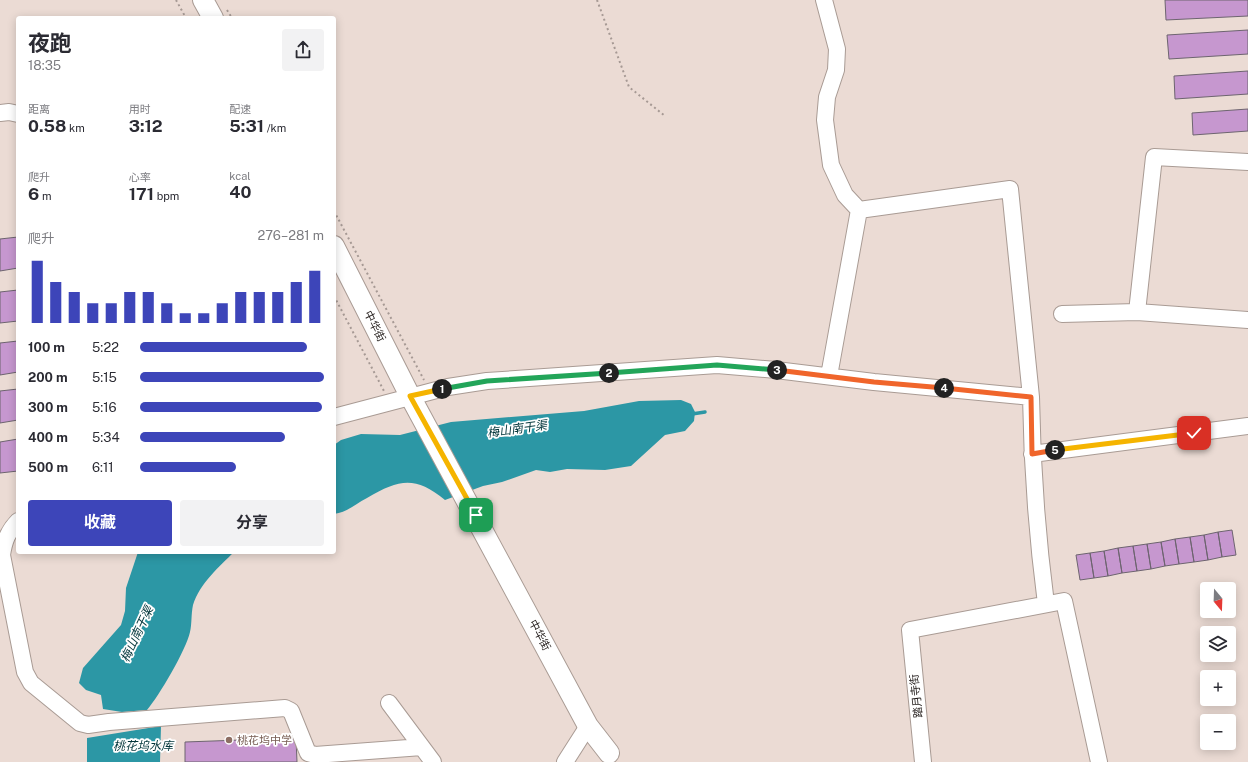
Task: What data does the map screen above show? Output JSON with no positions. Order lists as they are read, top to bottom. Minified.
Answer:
{"streets":{"main road":["中华街"],"street":["踏月寺街"]},"water":["梅山南干渠","桃花坞水库"],"places":["桃花坞中学"],"north":"bottom","page":{"heading":["夜跑","18:35"],"stats":[["距离","0.58 km"],["用时","3:12"],["配速","5:31 /km"],["爬升","6 m"],["心率","171 bpm"],["kcal","40"]],"chart":["爬升","276–281 m"],"list":[{"name":"100 m","note":"5:22"},{"name":"200 m","note":"5:15"},{"name":"300 m","note":"5:16"},{"name":"400 m","note":"5:34"},{"name":"500 m","note":"6:11"}],"pins":["3","2","4","1","5"],"buttons":["收藏","分享"],"map_buttons":["+","−"]}}
